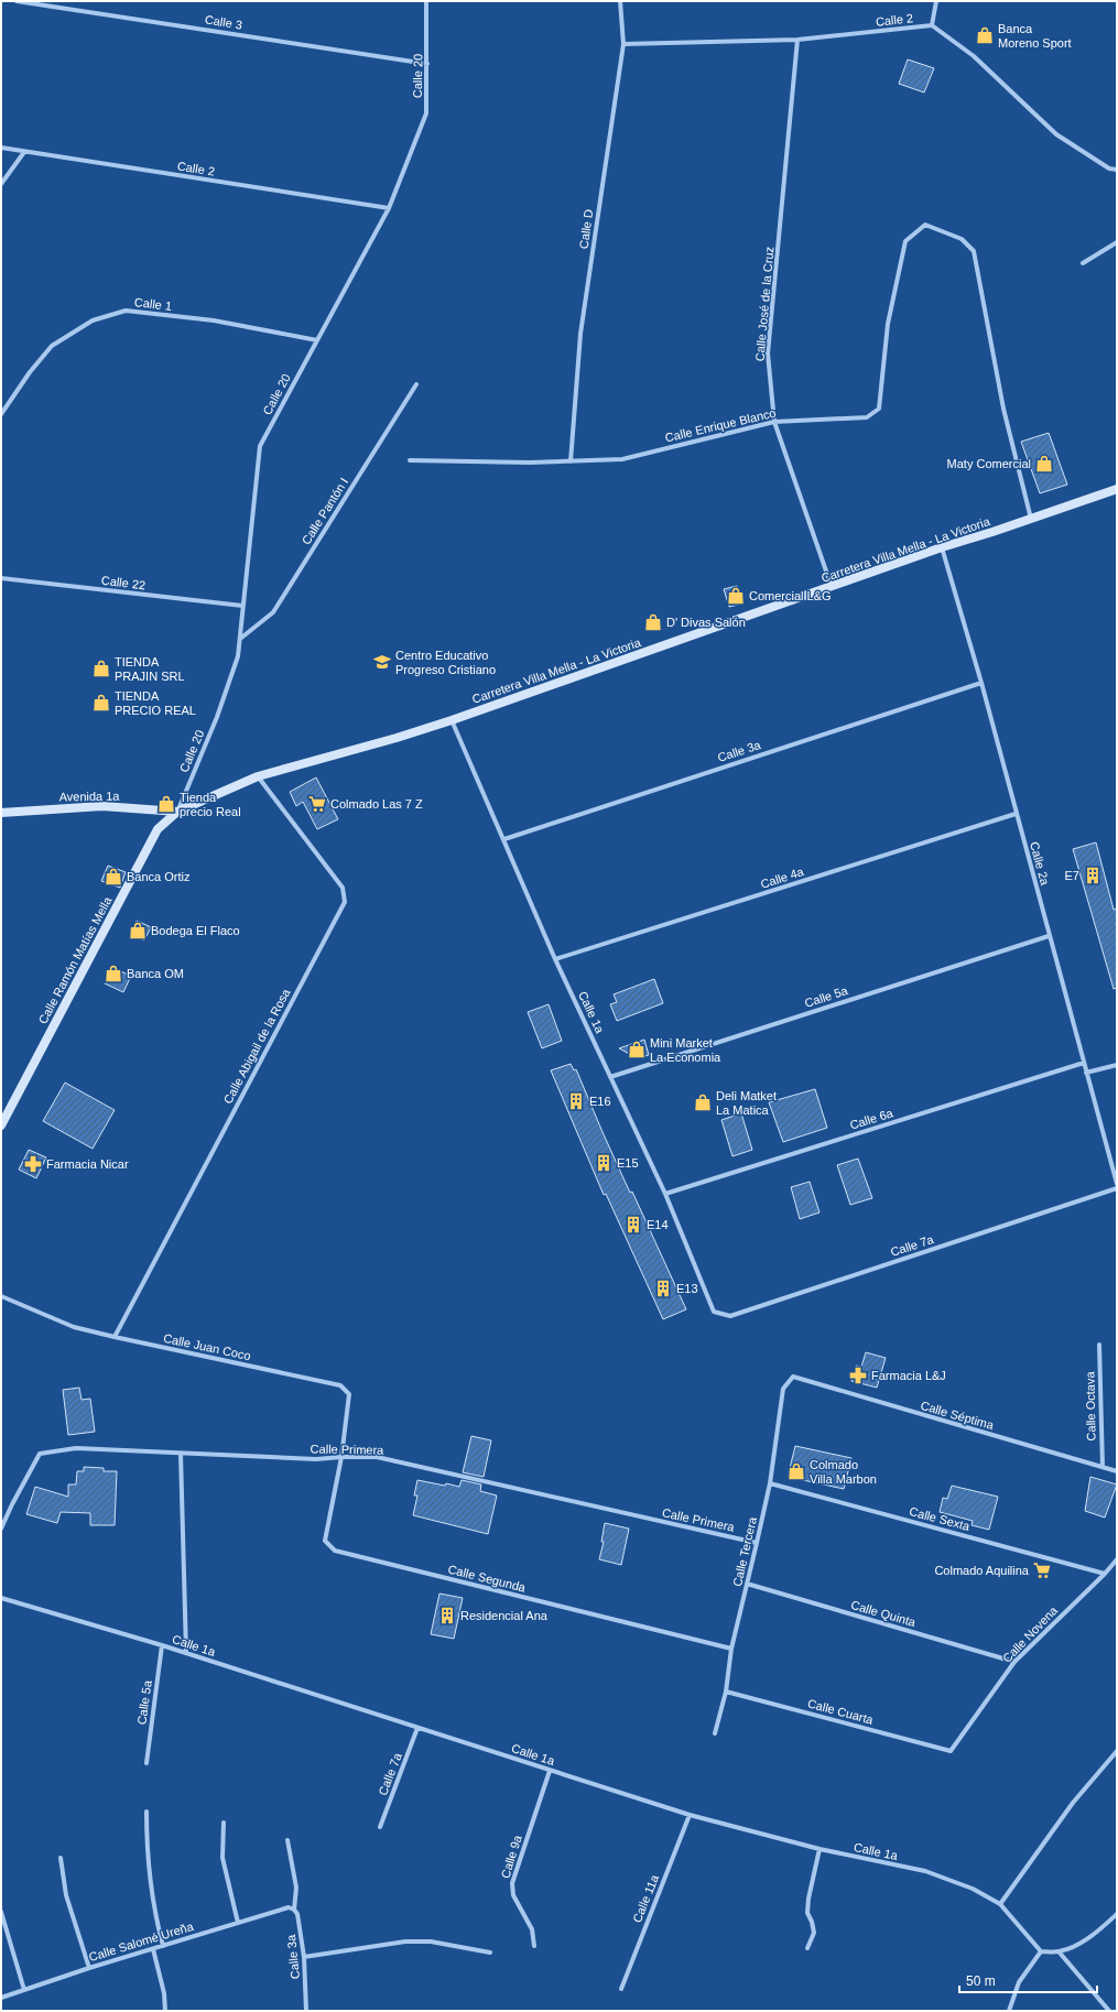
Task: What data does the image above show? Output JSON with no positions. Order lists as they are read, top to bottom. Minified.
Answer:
{"streets":{"main road":["Carretera Villa Mella - La Victoria","Avenida 1a","Calle Ramón Matías Mella"],"street":["Calle 2","Calle 3","Calle 20","Calle D","Calle 1","Calle José de la Cruz","Calle Enrique Blanco","Calle Pantón I","Calle 22","Calle 3a","Calle 2a","Calle 4a","Calle 5a","Calle 1a","Calle Abigail de la Rosa","Calle 6a","Calle 7a","Calle Juan Coco","Calle Octava","Calle Séptima","Calle Primera","Calle Sexta","Calle Tercera","Calle Segunda","Calle Quinta","Calle Novena","Calle Cuarta","Calle 9a","Calle 11a","Calle Salomé Ureña"]},"crossings":[["Calle 2","Calle 20"],["Calle 2","Calle D"],["Calle 2","Calle José de la Cruz"],["Calle 3","Calle 20"],["Calle 20","Calle 1"],["Calle 20","Calle Pantón I"],["Calle 20","Carretera Villa Mella - La Victoria"],["Calle 20","Calle 22"],["Calle 20","Avenida 1a"],["Calle 20","Calle Ramón Matías Mella"],["Calle D","Calle Enrique Blanco"],["Calle José de la Cruz","Calle Enrique Blanco"],["Calle José de la Cruz","Carretera Villa Mella - La Victoria"],["Calle Enrique Blanco","Carretera Villa Mella - La Victoria"],["Carretera Villa Mella - La Victoria","Avenida 1a"],["Carretera Villa Mella - La Victoria","Calle 2a"],["Carretera Villa Mella - La Victoria","Calle Ramón Matías Mella"],["Carretera Villa Mella - La Victoria","Calle 1a"],["Carretera Villa Mella - La Victoria","Calle Abigail de la Rosa"],["Calle 3a","Calle 2a"],["Calle 3a","Calle 1a"],["Calle 3a","Calle Salomé Ureña"],["Avenida 1a","Calle Ramón Matías Mella"],["Calle 2a","Calle 4a"],["Calle 2a","Calle 5a"],["Calle 2a","Calle 6a"],["Calle 4a","Calle 1a"],["Calle 5a","Calle 1a"],["Calle 1a","Calle 6a"],["Calle 1a","Calle 7a"],["Calle 1a","Calle 9a"],["Calle 1a","Calle 11a"],["Calle Abigail de la Rosa","Calle Juan Coco"],["Calle Juan Coco","Calle Primera"],["Calle Juan Coco","Calle Segunda"],["Calle Octava","Calle Séptima"],["Calle Séptima","Calle Tercera"],["Calle Primera","Calle Tercera"],["Calle Primera","Calle Segunda"],["Calle Sexta","Calle Tercera"],["Calle Sexta","Calle Novena"],["Calle Tercera","Calle Segunda"],["Calle Tercera","Calle Quinta"],["Calle Tercera","Calle Cuarta"],["Calle Quinta","Calle Novena"],["Calle Novena","Calle Cuarta"]],"places":{"shop":["Banca Moreno Sport","Maty Comercial","Comercial L&G","D' Divas Salón","TIENDA PRAJIN SRL","TIENDA PRECIO REAL","Tienda precio Real","Banca Ortiz","Bodega El Flaco","Banca OM","Mini Market La Economia","Deli Matket La Matica","Colmado Villa Marbon"],"school or university":["Centro Educativo Progreso Cristiano"],"supermarket":["Colmado Las 7 Z","Colmado Aquilina"],"building":["E7","E16","E15","E14","E13","Residencial Ana"],"pharmacy":["Farmacia Nicar","Farmacia L&J"]},"scale_bar":"50 m"}
